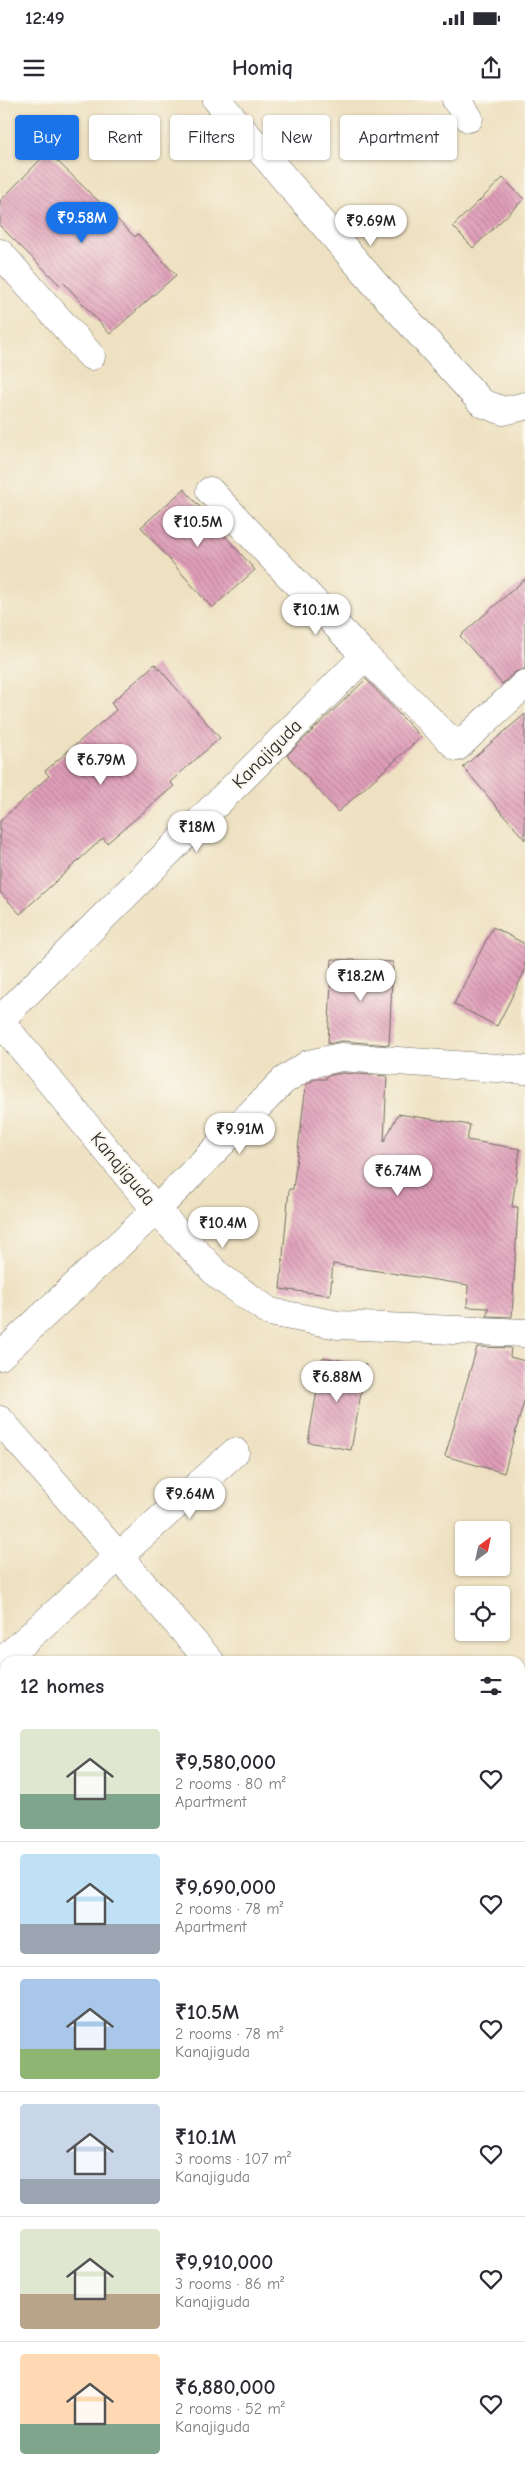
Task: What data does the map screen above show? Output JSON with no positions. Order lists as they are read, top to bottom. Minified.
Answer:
{"streets":{"street":["Kanajiguda"]},"north":"top right","page":{"status":"12:49","header":"Homiq","chip":["Buy","Rent","Filters","New","Apartment"],"price":["₹9.58M","₹9.69M","₹10.5M","₹10.1M","₹6.79M","₹18M","₹18.2M","₹9.91M","₹6.74M","₹10.4M","₹6.88M","₹9.64M"],"heading":"12 homes","list":[{"name":"₹9,580,000","note":"2 rooms · 80 m² · Apartment"},{"name":"₹9,690,000","note":"2 rooms · 78 m² · Apartment"},{"name":"₹10.5M","note":"2 rooms · 78 m² · Kanajiguda"},{"name":"₹10.1M","note":"3 rooms · 107 m² · Kanajiguda"},{"name":"₹9,910,000","note":"3 rooms · 86 m² · Kanajiguda"},{"name":"₹6,880,000","note":"2 rooms · 52 m² · Kanajiguda"}]}}
